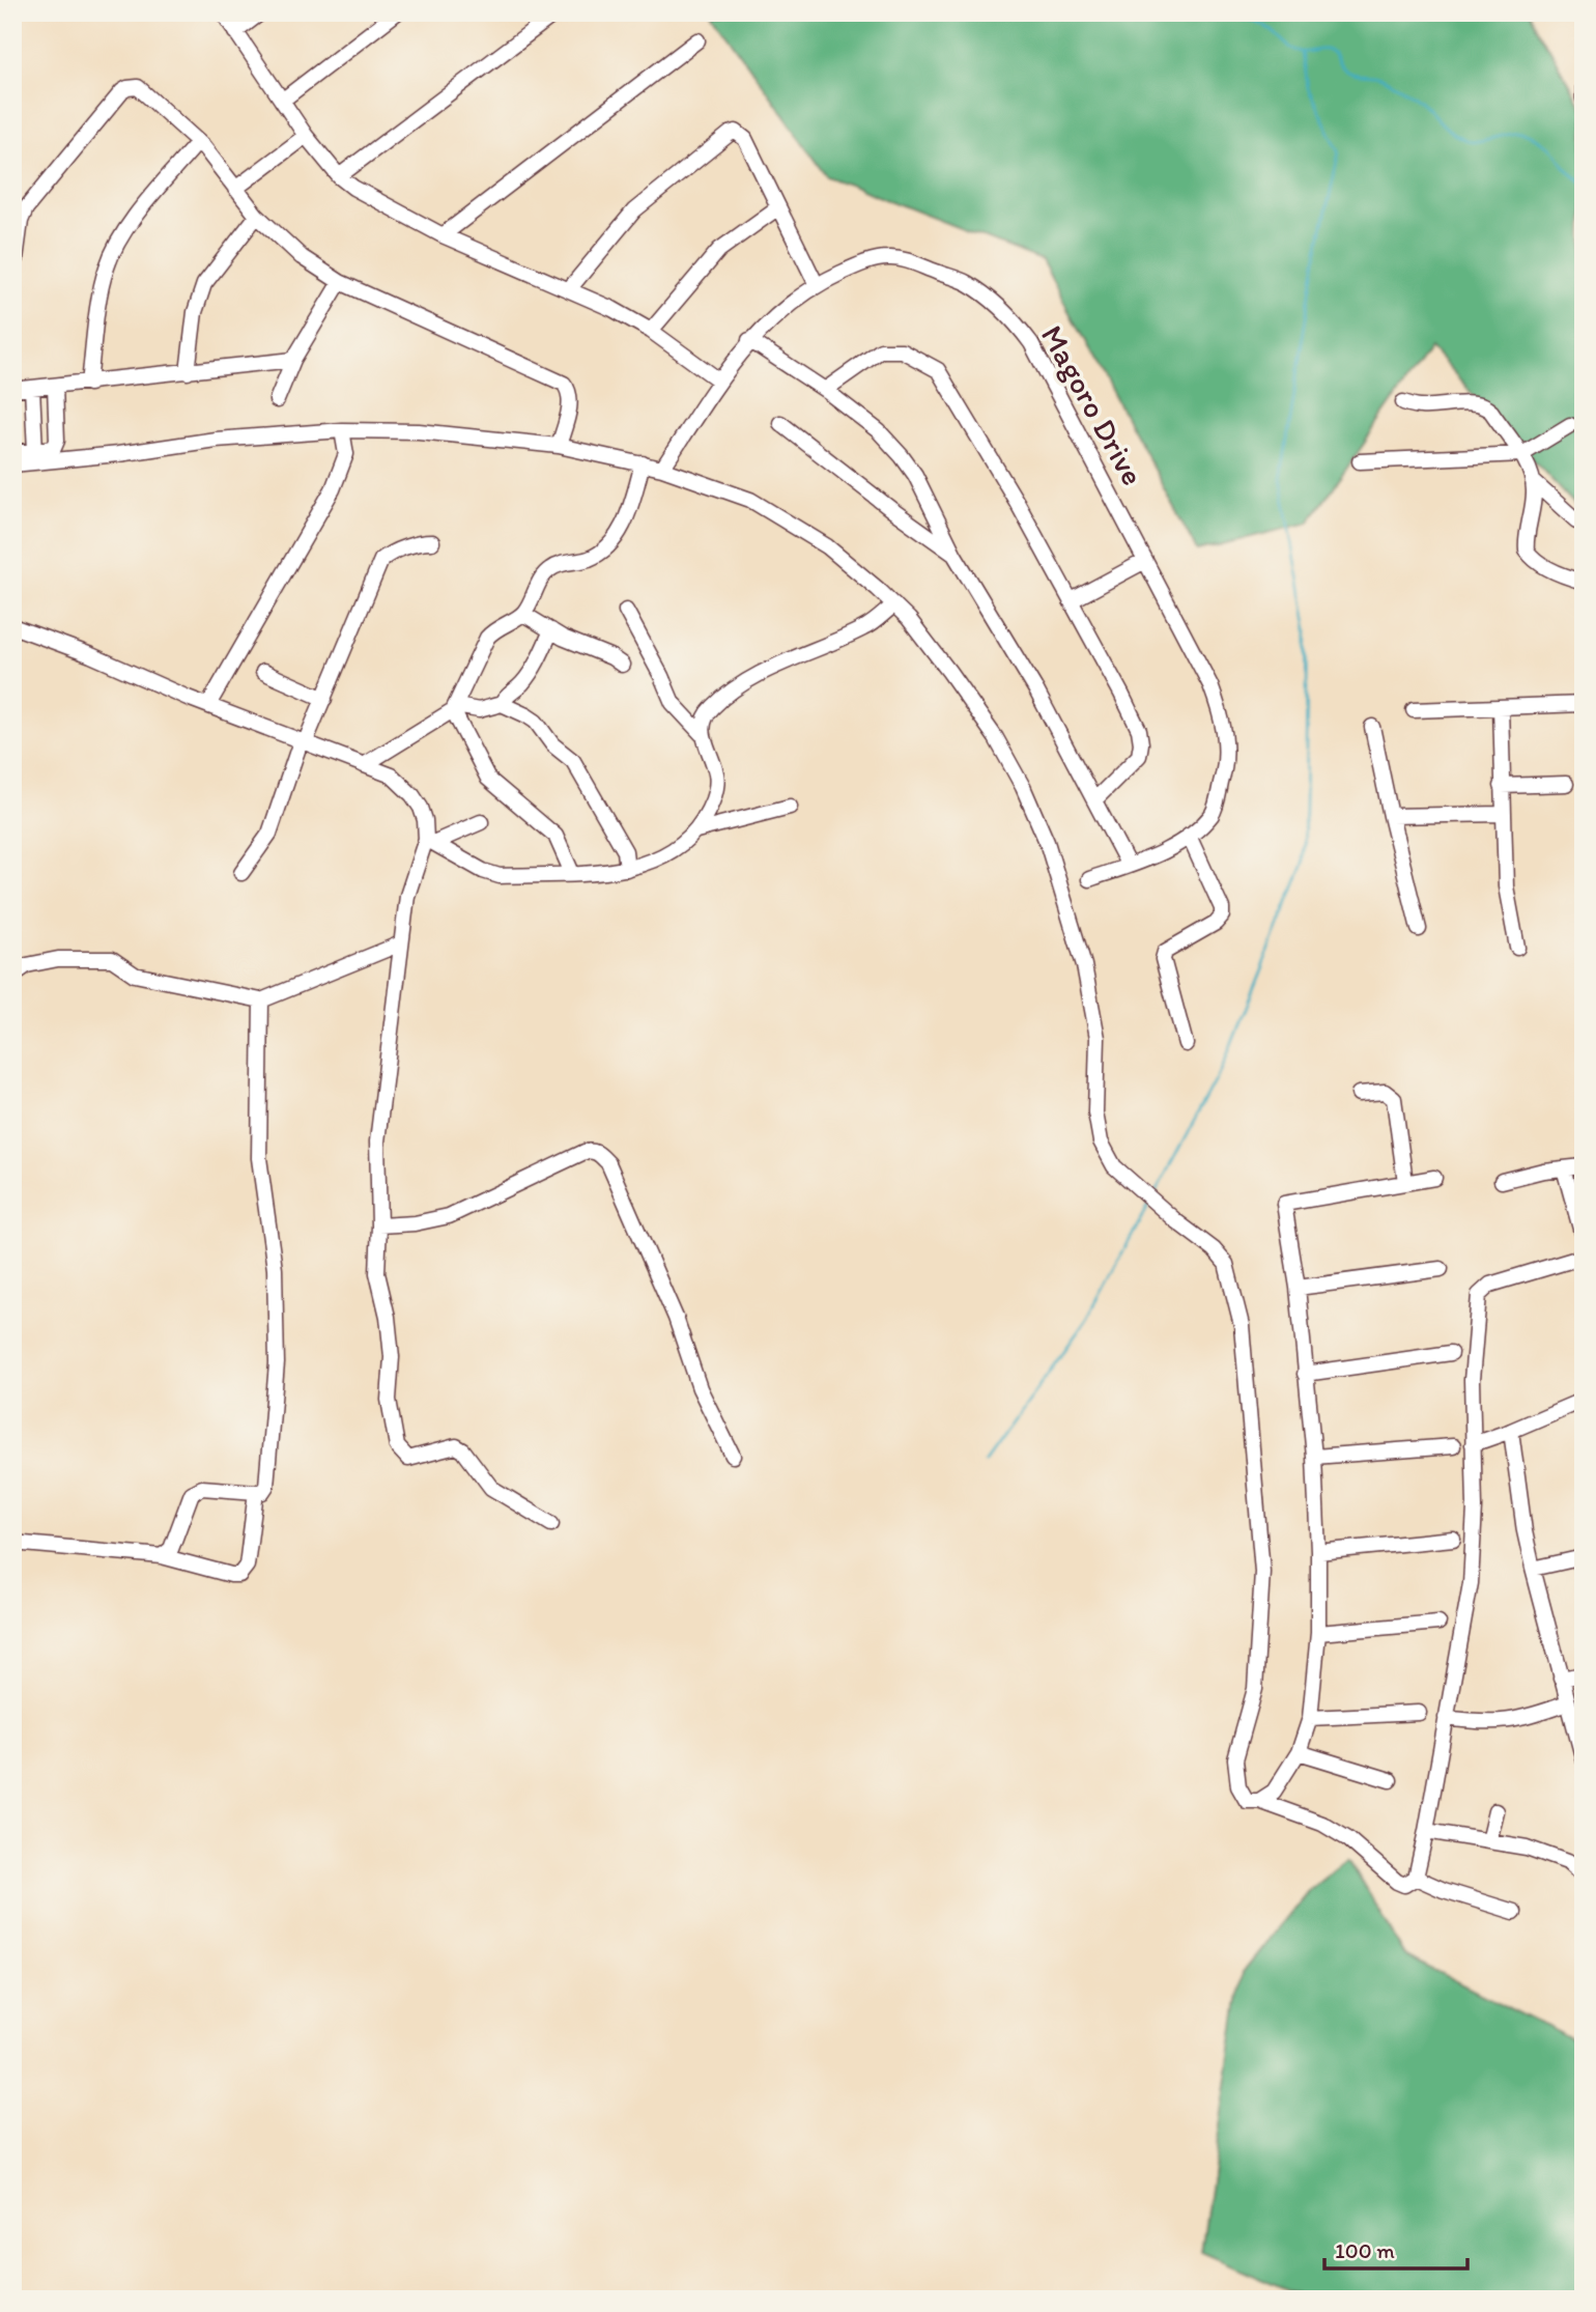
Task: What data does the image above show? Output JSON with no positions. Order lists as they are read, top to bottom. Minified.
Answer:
{"streets":{"street":["Magoro Drive"]},"scale_bar":"100 m"}
